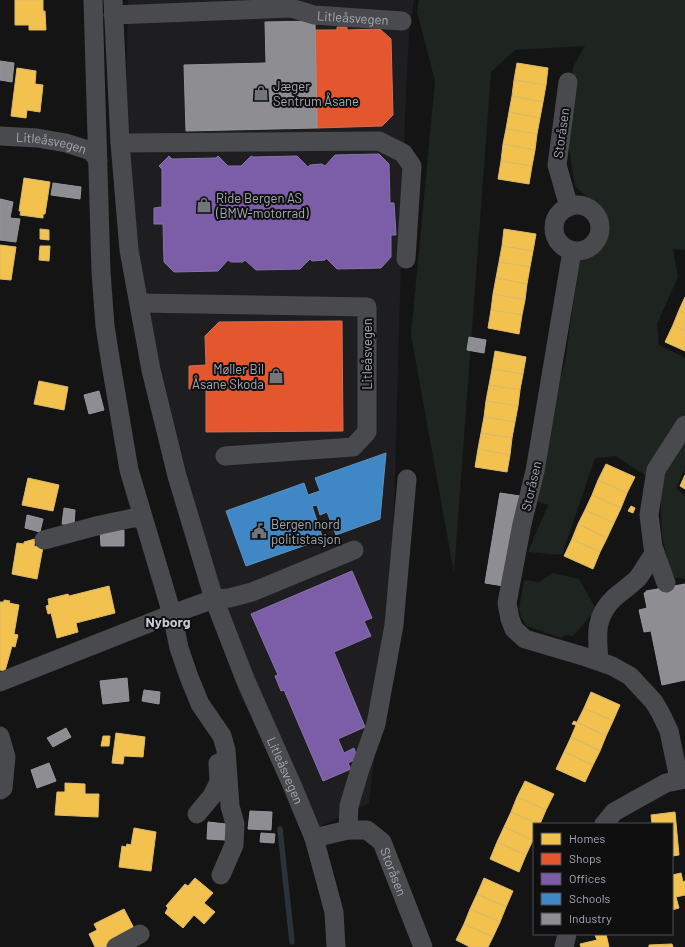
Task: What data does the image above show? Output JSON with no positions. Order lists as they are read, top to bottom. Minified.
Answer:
{"streets":{"street":["Litleåsvegen","Storåsen"]},"crossings":[["Litleåsvegen","Storåsen"]],"districts":["Nyborg"],"places":{"shop":["Jæger Sentrum Åsane","Ride Bergen AS (BMW-motorrad)","Møller Bil Åsane Skoda"],"public building":["Bergen nord politistasjon"]},"legend":["Homes","Shops","Offices","Schools","Industry"]}
